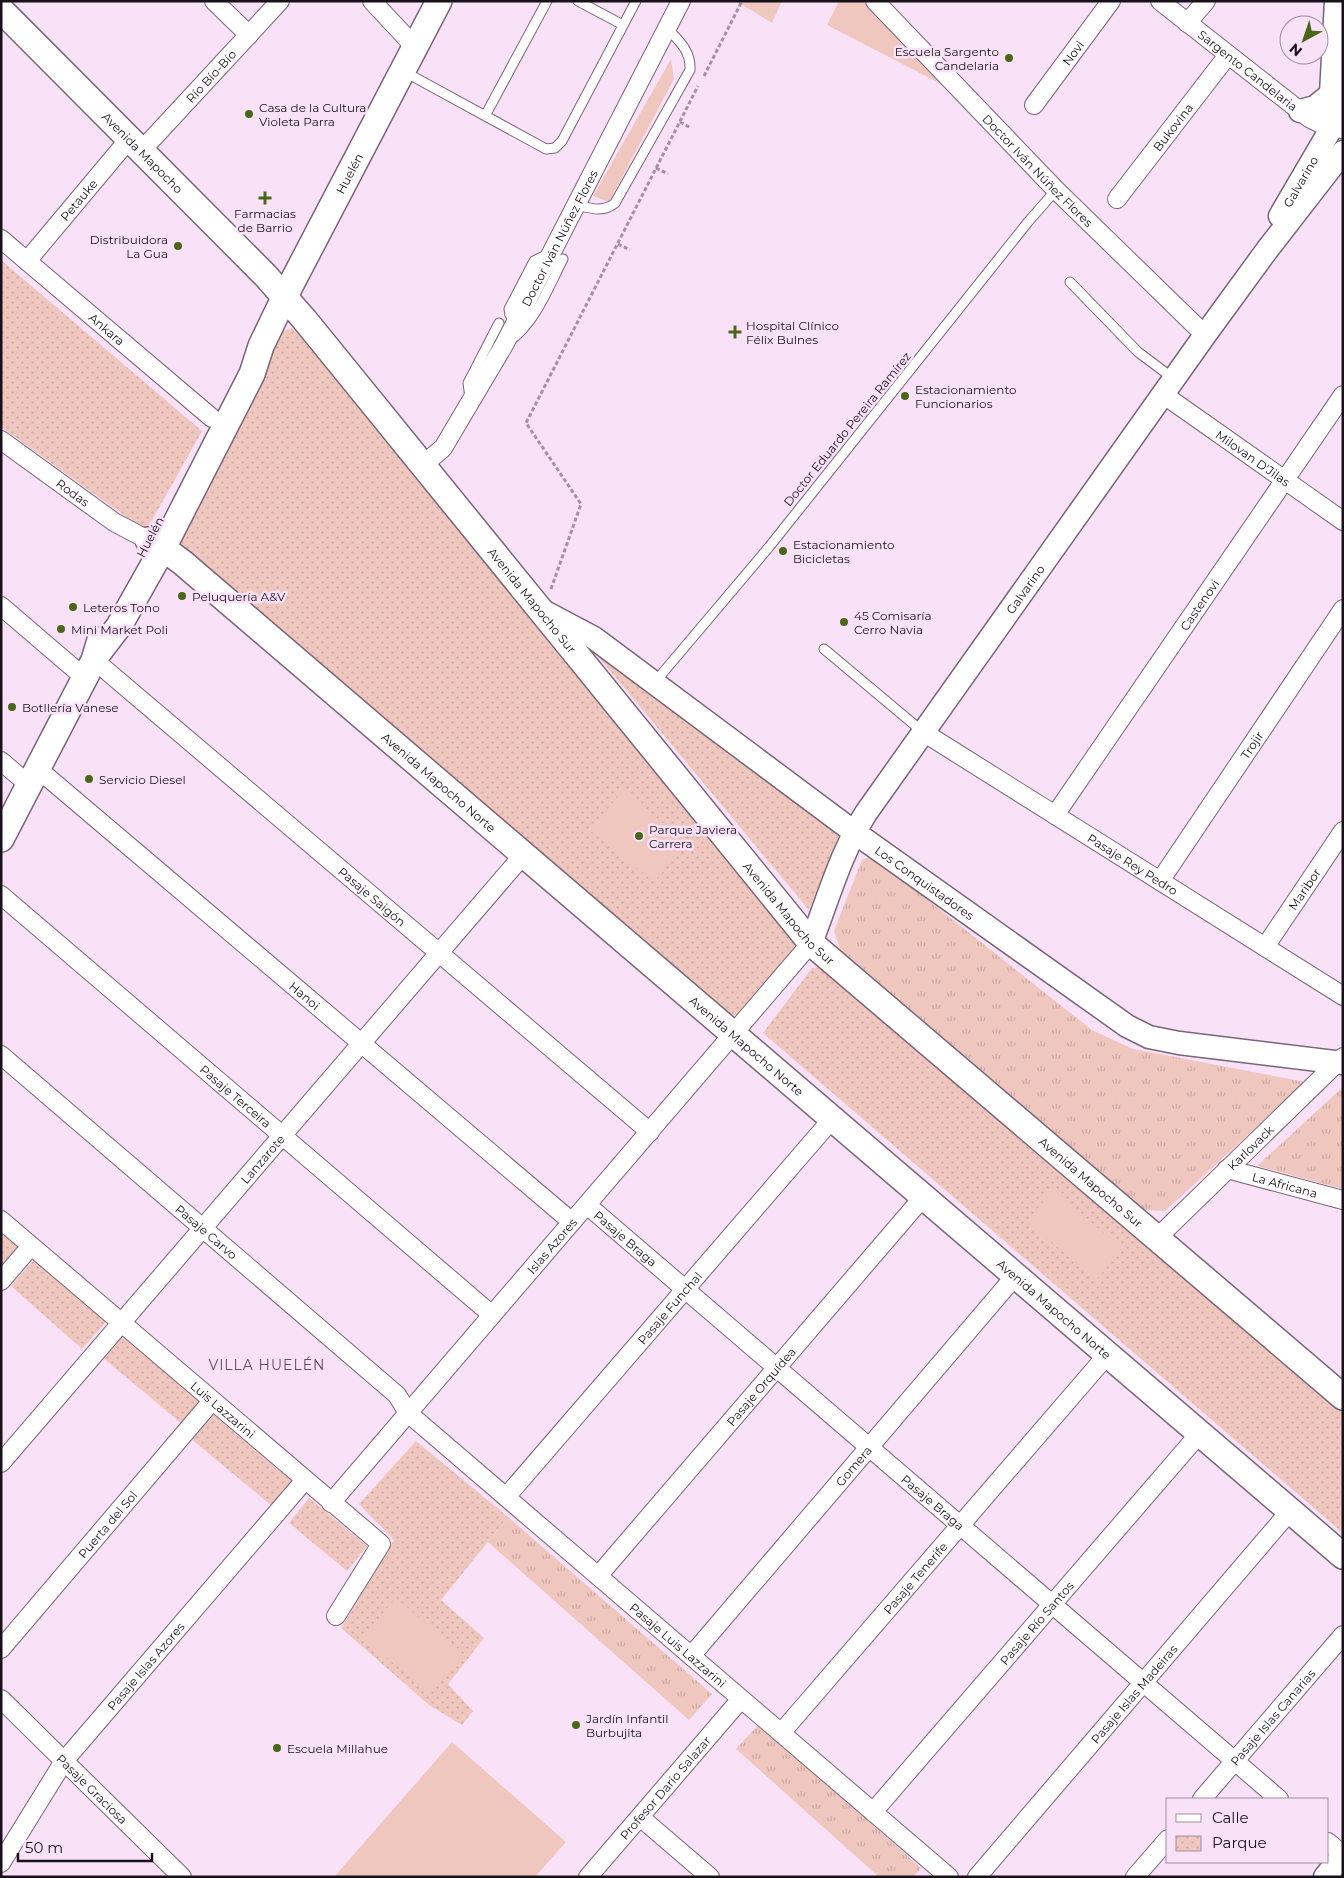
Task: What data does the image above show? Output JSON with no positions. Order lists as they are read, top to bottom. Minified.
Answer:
{"streets":{"main road":["Avenida Mapocho","Huelén","Avenida Mapocho Sur","Avenida Mapocho Norte"],"street":["Novi","Sargento Candelaria","Río Bío-Bío","Bukovina","Doctor Iván Núñez Flores","Galvarino","Petauke","Ankara","Milovan D'Jilas","Rodas","Castenovi","Trojir","Pasaje Rey Pedro","Los Conquistadores","Maribor","Pasaje Saigón","Hanoi","Pasaje Terceira","Karlovack","Lanzarote","La Africana","Pasaje Carvo","Pasaje Braga","Islas Azores","Pasaje Funchal","Pasaje Orquídea","Luis Lazzarini","Gomera","Puerta del Sol","Pasaje Tenerife","Pasaje Río Santos","Pasaje Luis Lazzarini","Pasaje Islas Azores","Pasaje Islas Madeiras","Pasaje Islas Canarias","Pasaje Graciosa","Profesor Darío Salazar"],"lane":["Doctor Eduardo Pereira Ramírez"]},"crossings":[["Sargento Candelaria","Bukovina"],["Sargento Candelaria","Galvarino"],["Río Bío-Bío","Avenida Mapocho"],["Río Bío-Bío","Petauke"],["Avenida Mapocho","Huelén"],["Avenida Mapocho","Petauke"],["Avenida Mapocho","Avenida Mapocho Sur"],["Doctor Iván Núñez Flores","Galvarino"],["Doctor Iván Núñez Flores","Doctor Eduardo Pereira Ramírez"],["Doctor Iván Núñez Flores","Avenida Mapocho Sur"],["Huelén","Ankara"],["Huelén","Rodas"],["Huelén","Avenida Mapocho Sur"],["Huelén","Avenida Mapocho Norte"],["Huelén","Pasaje Saigón"],["Huelén","Hanoi"],["Galvarino","Milovan D'Jilas"],["Galvarino","Avenida Mapocho Sur"],["Galvarino","Pasaje Rey Pedro"],["Galvarino","Los Conquistadores"],["Galvarino","Islas Azores"],["Petauke","Ankara"],["Doctor Eduardo Pereira Ramírez","Los Conquistadores"],["Milovan D'Jilas","Castenovi"],["Rodas","Avenida Mapocho Norte"],["Avenida Mapocho Sur","Los Conquistadores"],["Avenida Mapocho Sur","Karlovack"],["Avenida Mapocho Sur","Islas Azores"],["Castenovi","Pasaje Rey Pedro"],["Trojir","Pasaje Rey Pedro"],["Avenida Mapocho Norte","Lanzarote"],["Avenida Mapocho Norte","Islas Azores"],["Avenida Mapocho Norte","Pasaje Funchal"],["Avenida Mapocho Norte","Pasaje Orquídea"],["Avenida Mapocho Norte","Gomera"],["Avenida Mapocho Norte","Pasaje Tenerife"],["Avenida Mapocho Norte","Pasaje Río Santos"],["Avenida Mapocho Norte","Pasaje Islas Madeiras"],["Pasaje Rey Pedro","Maribor"],["Los Conquistadores","Karlovack"],["Pasaje Saigón","Lanzarote"],["Pasaje Saigón","Islas Azores"],["Hanoi","Lanzarote"],["Hanoi","Islas Azores"],["Pasaje Terceira","Lanzarote"],["Pasaje Terceira","Islas Azores"],["Karlovack","La Africana"],["Lanzarote","Pasaje Carvo"],["Lanzarote","Luis Lazzarini"],["Pasaje Carvo","Islas Azores"],["Pasaje Carvo","Pasaje Luis Lazzarini"],["Pasaje Braga","Islas Azores"],["Pasaje Braga","Pasaje Funchal"],["Pasaje Braga","Pasaje Orquídea"],["Pasaje Braga","Gomera"],["Pasaje Braga","Pasaje Tenerife"],["Pasaje Braga","Pasaje Río Santos"],["Pasaje Braga","Pasaje Islas Madeiras"],["Pasaje Braga","Pasaje Islas Canarias"],["Islas Azores","Luis Lazzarini"],["Islas Azores","Pasaje Luis Lazzarini"],["Pasaje Funchal","Pasaje Luis Lazzarini"],["Pasaje Orquídea","Pasaje Luis Lazzarini"],["Luis Lazzarini","Puerta del Sol"],["Luis Lazzarini","Pasaje Islas Azores"],["Gomera","Pasaje Luis Lazzarini"],["Pasaje Tenerife","Pasaje Luis Lazzarini"],["Pasaje Río Santos","Pasaje Luis Lazzarini"],["Pasaje Luis Lazzarini","Profesor Darío Salazar"],["Pasaje Islas Azores","Pasaje Graciosa"]],"districts":["VILLA HUELÉN"],"places":{"other":["Escuela Sargento Candelaria","Casa de la Cultura Violeta Parra","Distribuidora La Gua","Estacionamiento Funcionarios","Estacionamiento Bicicletas","Peluquería A&V","Leteros Tono","45 Comisaría Cerro Navia","Mini Market Poli","Botllería Vanese","Servicio Diesel","Parque Javiera Carrera","Jardín Infantil Burbujita","Escuela Millahue"],"health":["Farmacias de Barrio","Hospital Clínico Félix Bulnes"]},"legend":["Calle","Parque"],"scale_bar":"50 m","north":"bottom left"}
